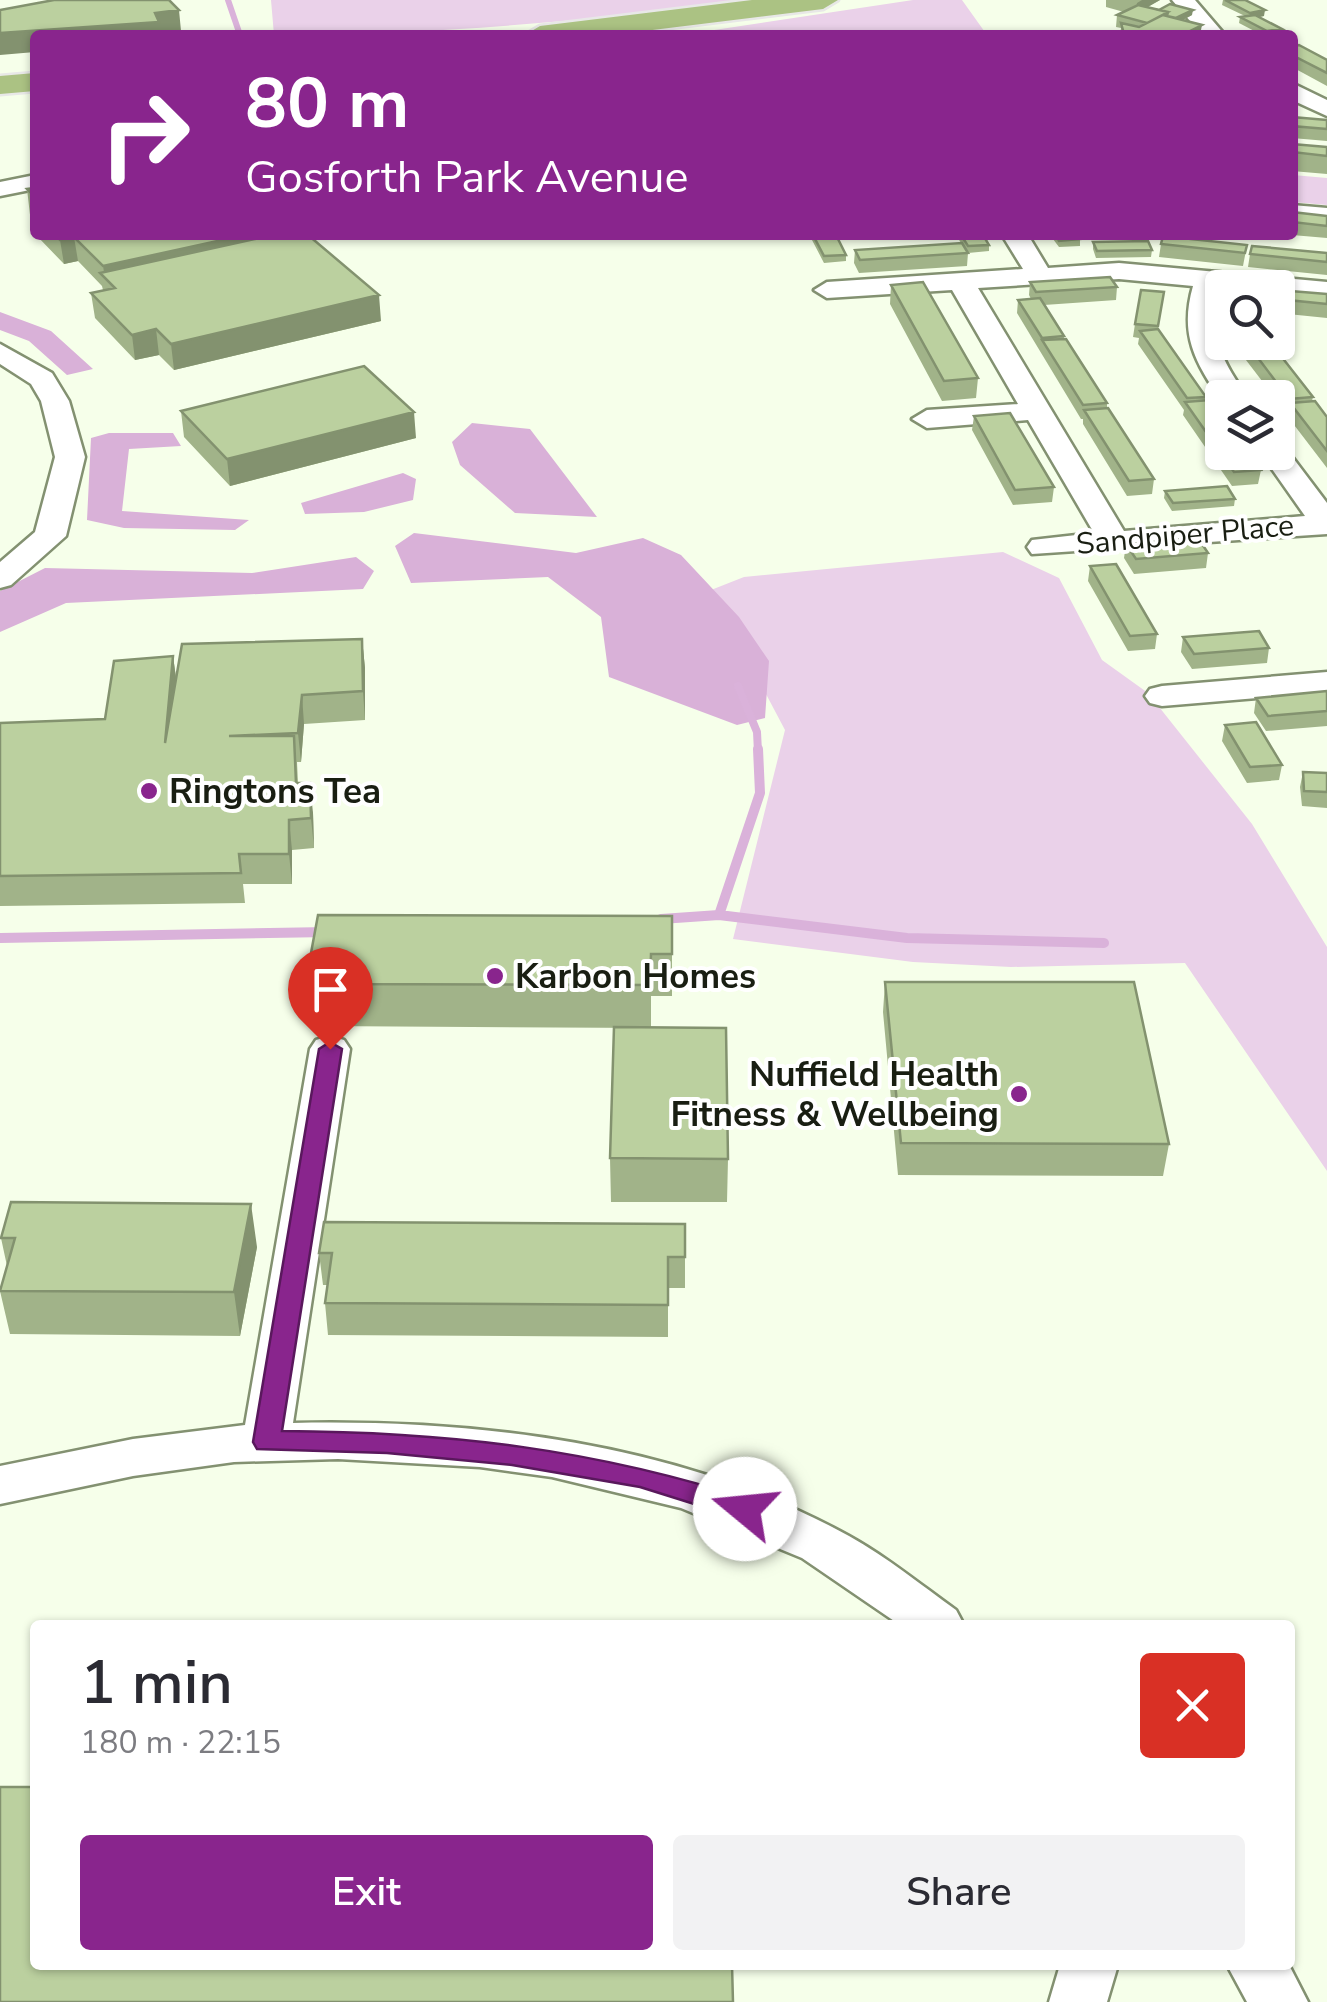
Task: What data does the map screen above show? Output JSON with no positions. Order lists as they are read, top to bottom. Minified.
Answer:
{"streets":{"street":["Sandpiper Place"]},"places":["Ringtons Tea","Karbon Homes","Nuffield Health Fitness & Wellbeing"],"page":{"turn":["80 m","Gosforth Park Avenue"],"heading":["1 min","180 m · 22:15"],"buttons":["Exit","Share"]}}
